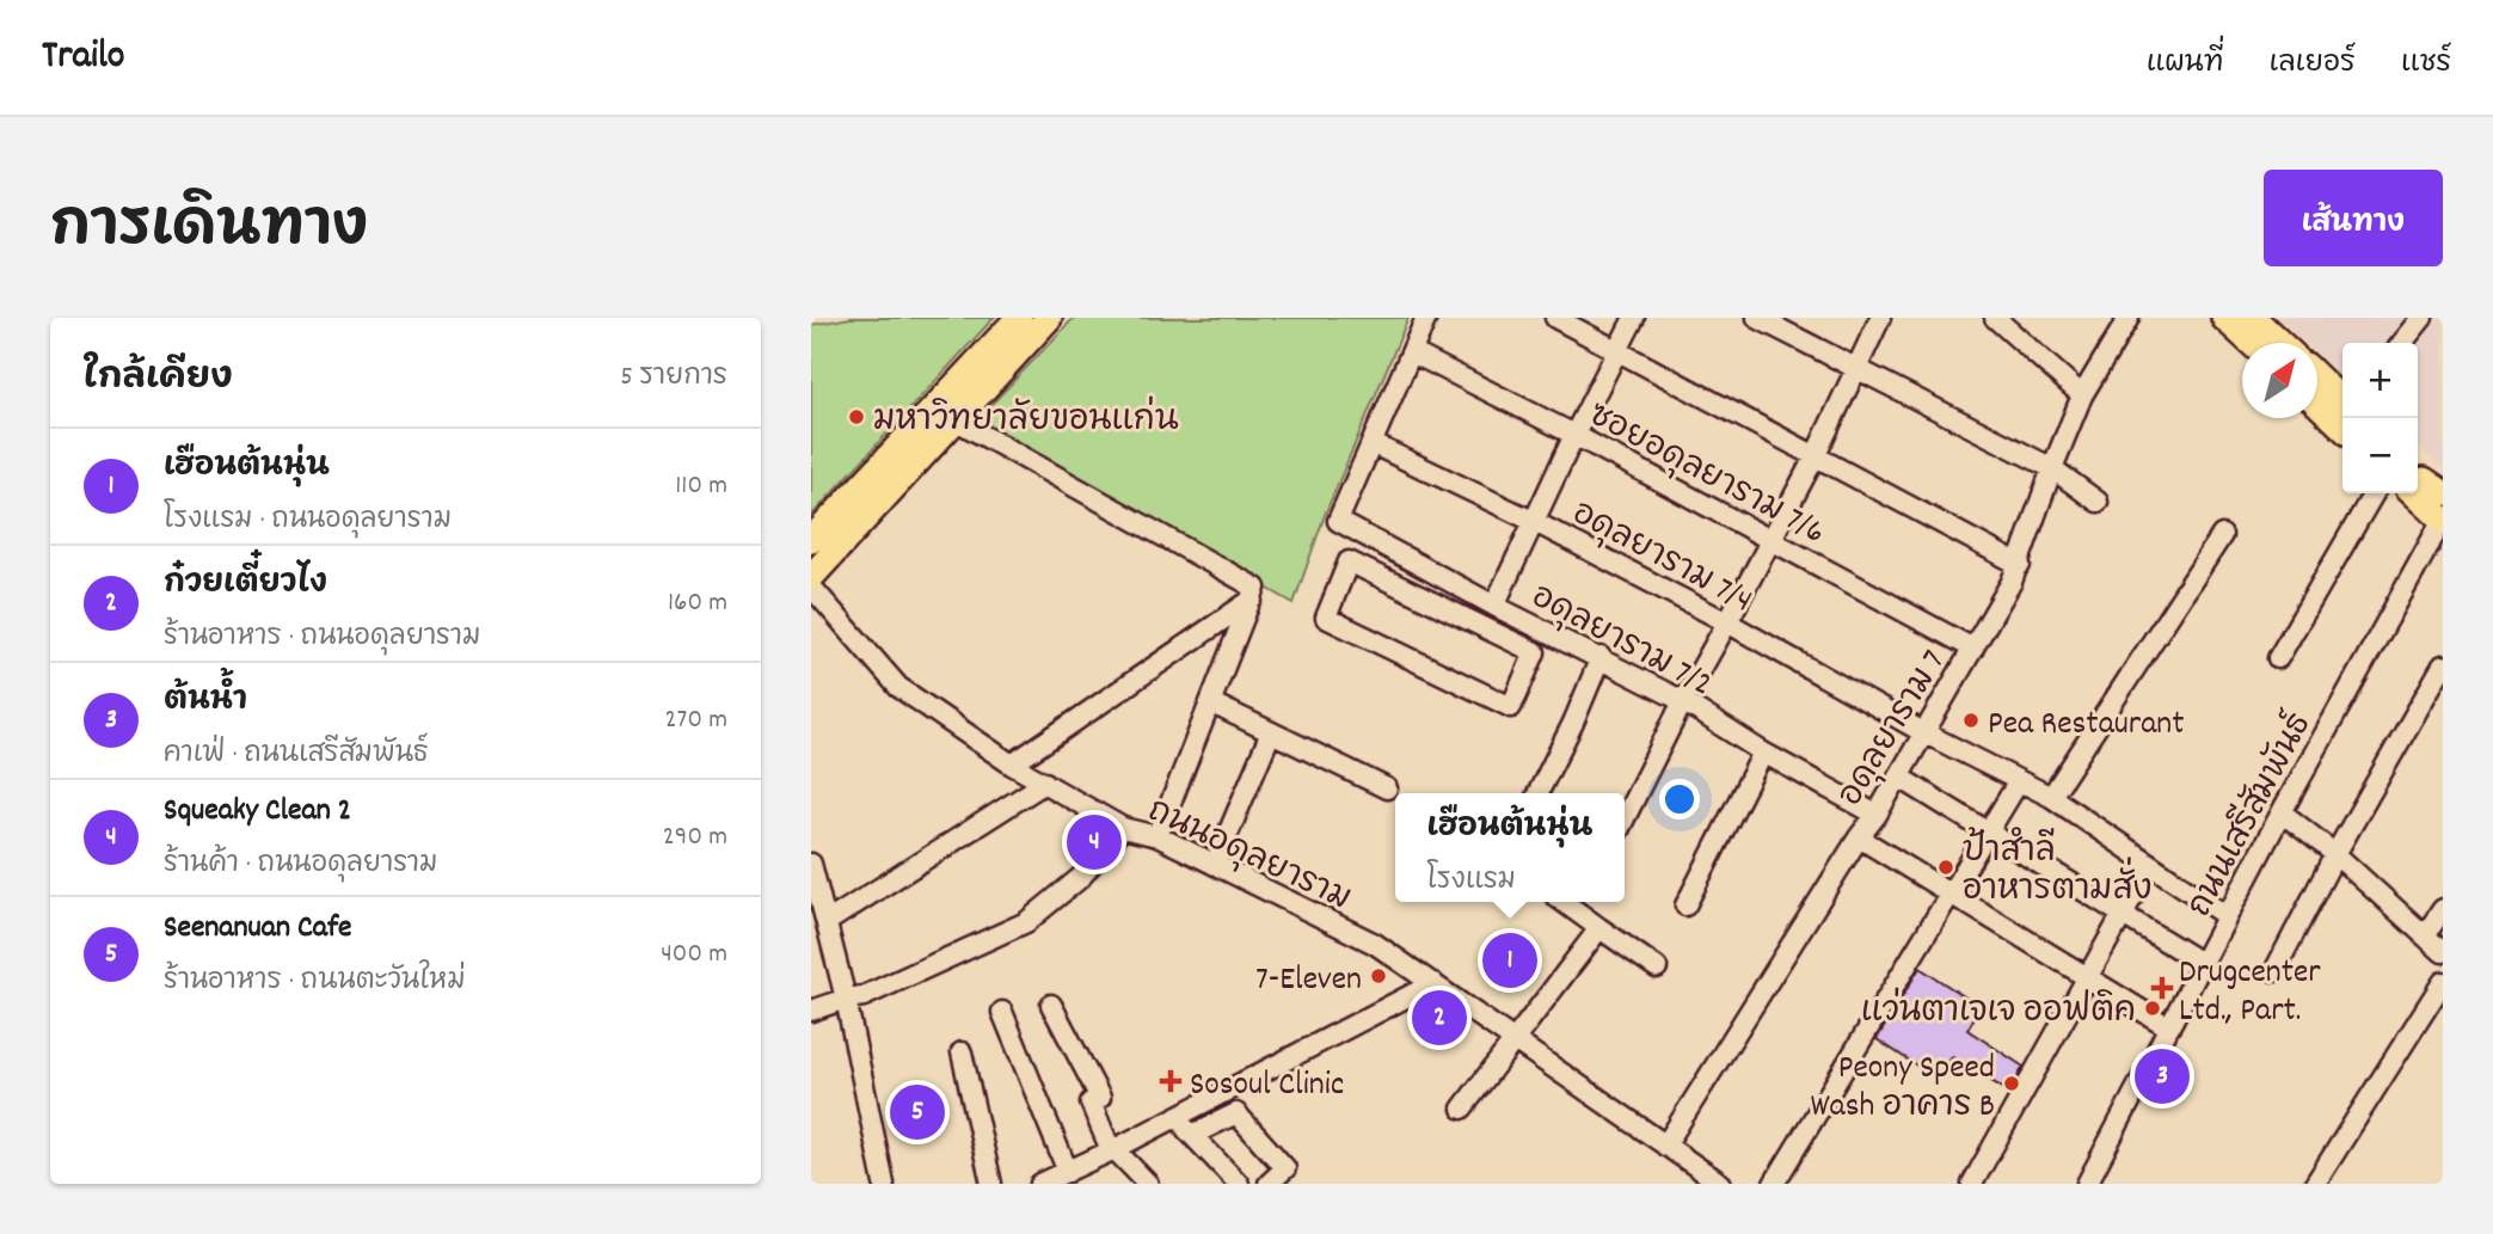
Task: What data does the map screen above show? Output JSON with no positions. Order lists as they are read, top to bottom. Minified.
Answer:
{"streets":{"street":["ซอยอดุลยาราม 7/6","อดุลยาราม 7/4","อดุลยาราม 7/2","อดุลยาราม 7","ถนนเสรีสัมพันธ์","ถนนอดุลยาราม"]},"crossings":[["ซอยอดุลยาราม 7/6","อดุลยาราม 7"],["อดุลยาราม 7/4","อดุลยาราม 7/2"],["อดุลยาราม 7/4","อดุลยาราม 7"],["อดุลยาราม 7/4","ถนนเสรีสัมพันธ์"],["อดุลยาราม 7/2","อดุลยาราม 7"],["อดุลยาราม 7","ถนนอดุลยาราม"]],"places":{"other":["มหาวิทยาลัยขอนแก่น","Pea Restaurant","ป้าสำลี อาหารตามสั่ง","7-Eleven","แว่นตาเจเจ ออฟติค","Peony Speed Wash อาคาร B"],"health":["Drugcenter Ltd., Part.","Sosoul Clinic"]},"north":"top right","page":{"header":"Trailo","nav":["แผนที่","เลเยอร์","แชร์"],"title":"การเดินทาง","buttons":"เส้นทาง","heading":["ใกล้เคียง","5 รายการ"],"map_buttons":["+","−"],"list":[{"mark":"1","name":"เฮือนต้นนุ่น","note":"โรงแรม · ถนนอดุลยาราม","value":"110 m"},{"mark":"2","name":"ก๋วยเตี๋ยวไง","note":"ร้านอาหาร · ถนนอดุลยาราม","value":"160 m"},{"mark":"3","name":"ต้นน้ำ","note":"คาเฟ่ · ถนนเสรีสัมพันธ์","value":"270 m"},{"mark":"4","name":"Squeaky Clean 2","note":"ร้านค้า · ถนนอดุลยาราม","value":"290 m"},{"mark":"5","name":"Seenanuan Cafe","note":"ร้านอาหาร · ถนนตะวันใหม่","value":"400 m"}],"popup":["เฮือนต้นนุ่น","โรงแรม"],"pins":["4","1","2","3","5"]}}
